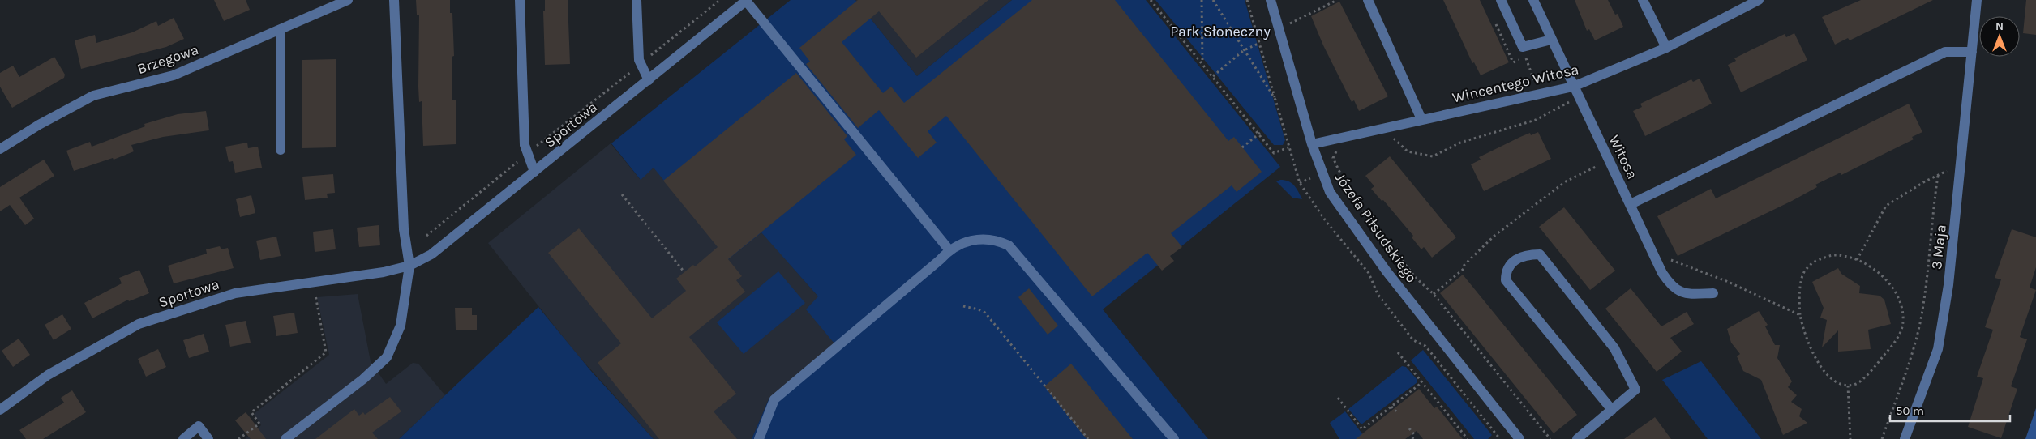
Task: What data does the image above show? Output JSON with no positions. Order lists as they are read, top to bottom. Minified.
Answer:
{"streets":{"street":["Brzegowa","Wincentego Witosa","Sportowa","Witosa","Józefa Piłsudskiego","3 Maja"]},"crossings":[["Wincentego Witosa","Witosa"],["Wincentego Witosa","Józefa Piłsudskiego"]],"parks":["Park Słoneczny"],"scale_bar":"50 m","north":"top"}
